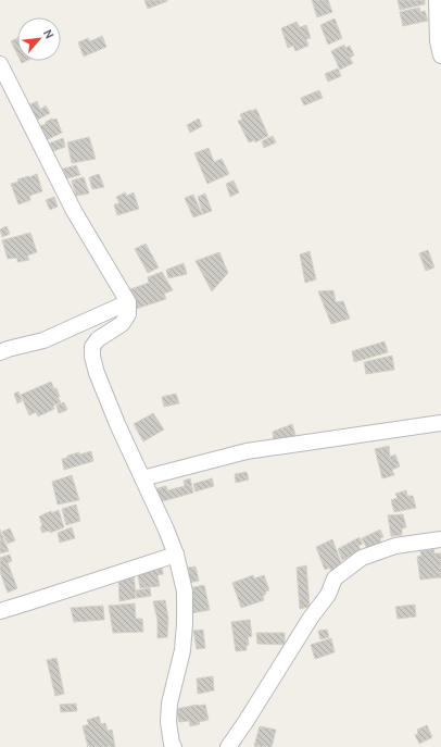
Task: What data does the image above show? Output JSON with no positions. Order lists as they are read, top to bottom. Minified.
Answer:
{"north":"top right"}
